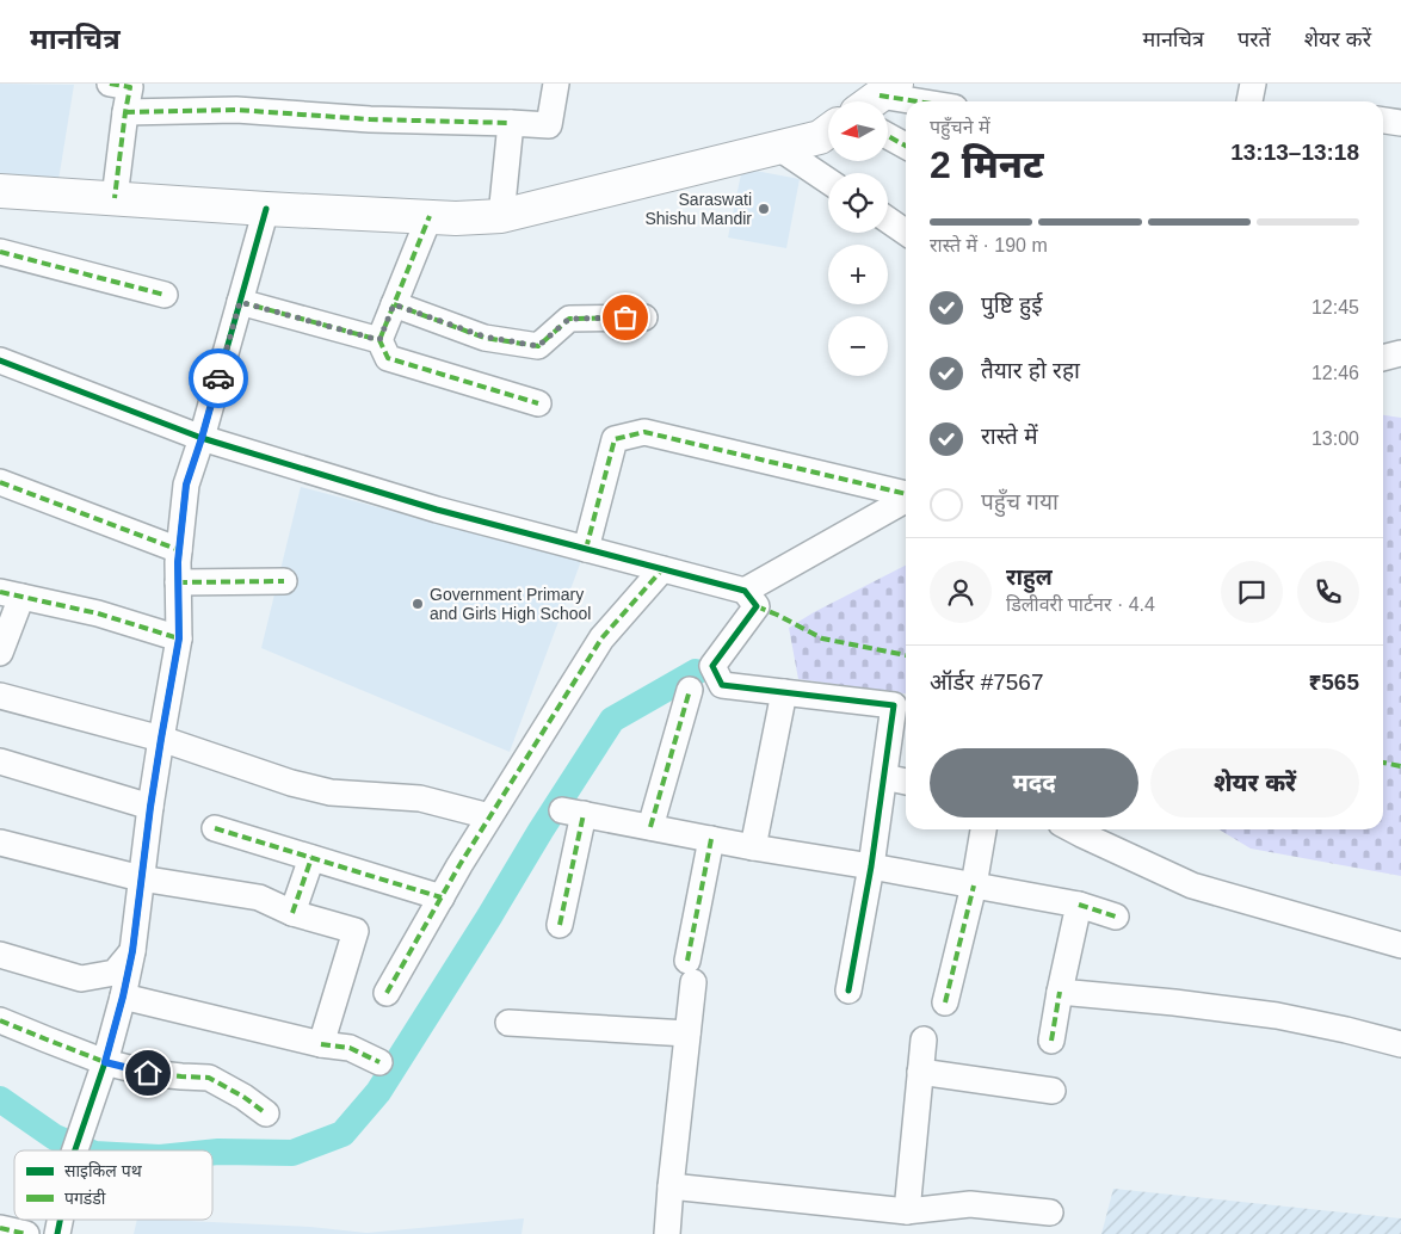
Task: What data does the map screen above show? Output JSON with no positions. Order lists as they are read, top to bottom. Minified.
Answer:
{"places":["Saraswati Shishu Mandir","Government Primary and Girls High School"],"legend":["साइकिल पथ","पगडंडी"],"north":"left","page":{"header":"मानचित्र","nav":["मानचित्र","परतें","शेयर करें"],"map_buttons":["+","−"],"heading":["2 मिनट","पहुँचने में","13:13–13:18"],"panel":["राहुल","डिलीवरी पार्टनर · 4.4","ऑर्डर #7567","₹565"],"bar":"रास्ते में · 190 m","list":[["पुष्टि हुई","12:45"],["तैयार हो रहा","12:46"],["रास्ते में","13:00"],"पहुँच गया"],"buttons":["मदद","शेयर करें"]}}
